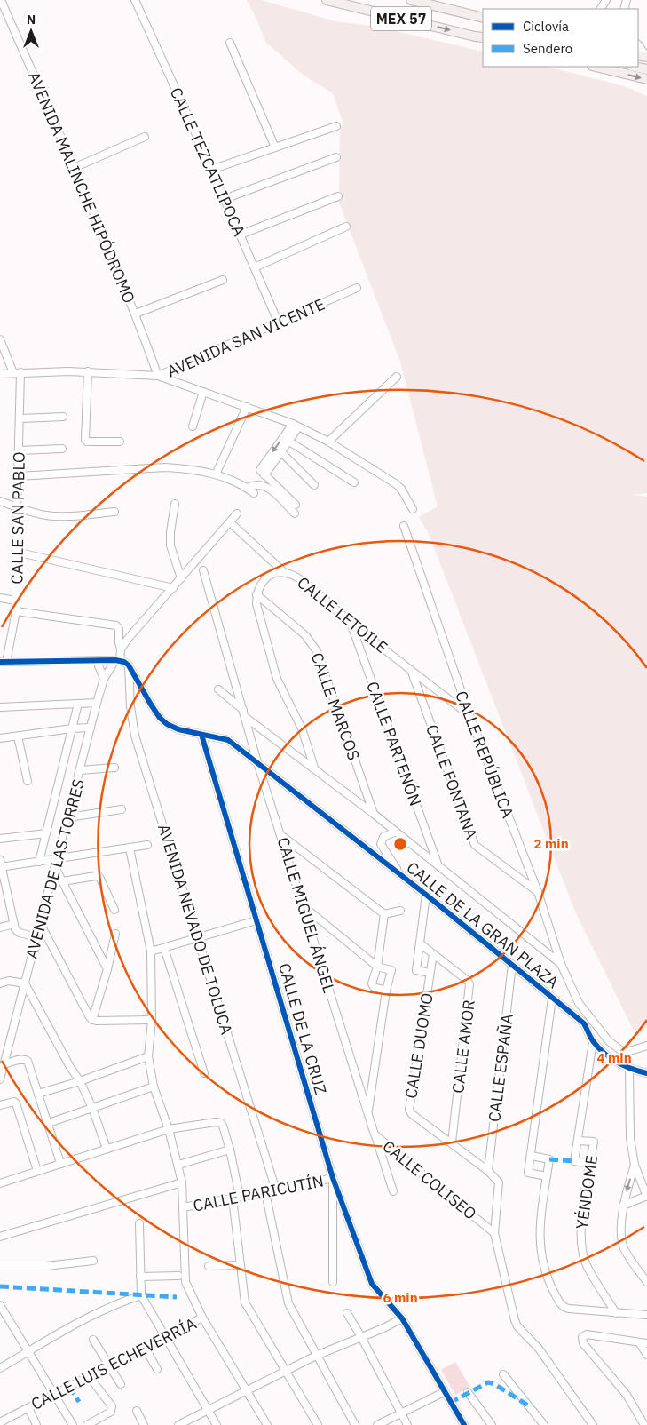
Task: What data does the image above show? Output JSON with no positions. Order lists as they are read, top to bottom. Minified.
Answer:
{"streets":{"main road":["MEX 57"],"street":["CALLE TEZCATLIPOCA","AVENIDA MALINCHE HIPÓDROMO","AVENIDA SAN VICENTE","CALLE SAN PABLO","CALLE LETOILE","CALLE MARCOS","CALLE PARTENÓN","CALLE REPÚBLICA","CALLE FONTANA","AVENIDA DE LAS TORRES","CALLE MIGUEL ÁNGEL","CALLE DE LA GRAN PLAZA","AVENIDA NEVADO DE TOLUCA","CALLE DE LA CRUZ","CALLE DUOMO","CALLE AMOR","CALLE ESPAÑA","CALLE COLISEO","YÉNDOME","CALLE PARICUTÍN","CALLE LUIS ECHEVERRÍA"]},"crossings":[["CALLE TEZCATLIPOCA","AVENIDA SAN VICENTE"],["AVENIDA MALINCHE HIPÓDROMO","AVENIDA SAN VICENTE"],["AVENIDA SAN VICENTE","CALLE SAN PABLO"],["CALLE SAN PABLO","AVENIDA DE LAS TORRES"],["CALLE LETOILE","CALLE MARCOS"],["CALLE LETOILE","CALLE PARTENÓN"],["CALLE LETOILE","CALLE REPÚBLICA"],["CALLE LETOILE","CALLE FONTANA"],["CALLE MARCOS","CALLE DE LA GRAN PLAZA"],["CALLE PARTENÓN","CALLE DE LA GRAN PLAZA"],["CALLE REPÚBLICA","CALLE FONTANA"],["CALLE REPÚBLICA","CALLE DE LA GRAN PLAZA"],["AVENIDA DE LAS TORRES","CALLE DE LA GRAN PLAZA"],["AVENIDA DE LAS TORRES","AVENIDA NEVADO DE TOLUCA"],["CALLE MIGUEL ÁNGEL","CALLE DE LA GRAN PLAZA"],["CALLE MIGUEL ÁNGEL","CALLE COLISEO"],["CALLE DE LA GRAN PLAZA","AVENIDA NEVADO DE TOLUCA"],["CALLE DE LA GRAN PLAZA","CALLE DE LA CRUZ"],["CALLE DE LA GRAN PLAZA","CALLE ESPAÑA"],["CALLE DE LA GRAN PLAZA","YÉNDOME"],["AVENIDA NEVADO DE TOLUCA","CALLE PARICUTÍN"],["CALLE DE LA CRUZ","CALLE PARICUTÍN"],["CALLE DUOMO","CALLE AMOR"],["CALLE DUOMO","CALLE ESPAÑA"],["CALLE DUOMO","CALLE COLISEO"]],"legend":["Ciclovía","Sendero"],"north":"top","rings":["2 min","4 min","6 min"]}
